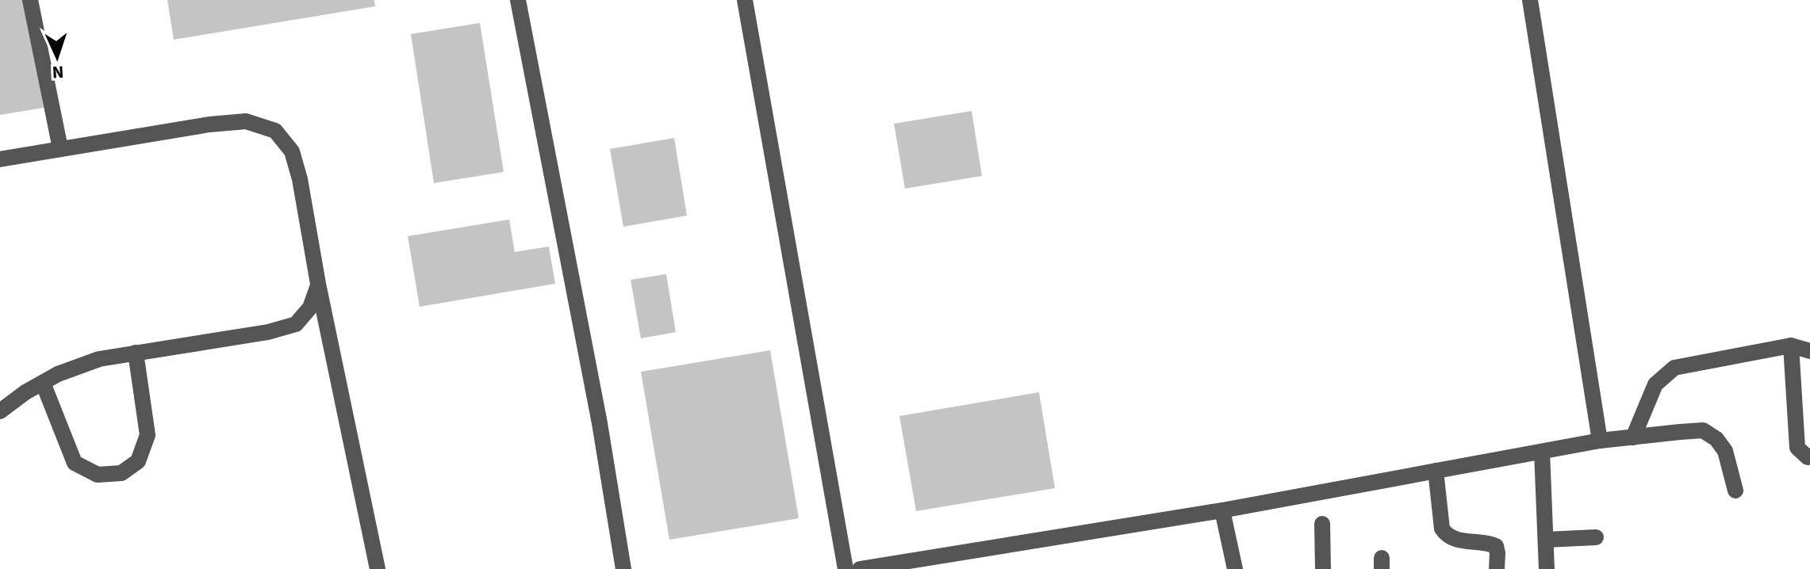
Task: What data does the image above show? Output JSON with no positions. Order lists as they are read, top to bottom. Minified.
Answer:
{"north":"bottom"}
